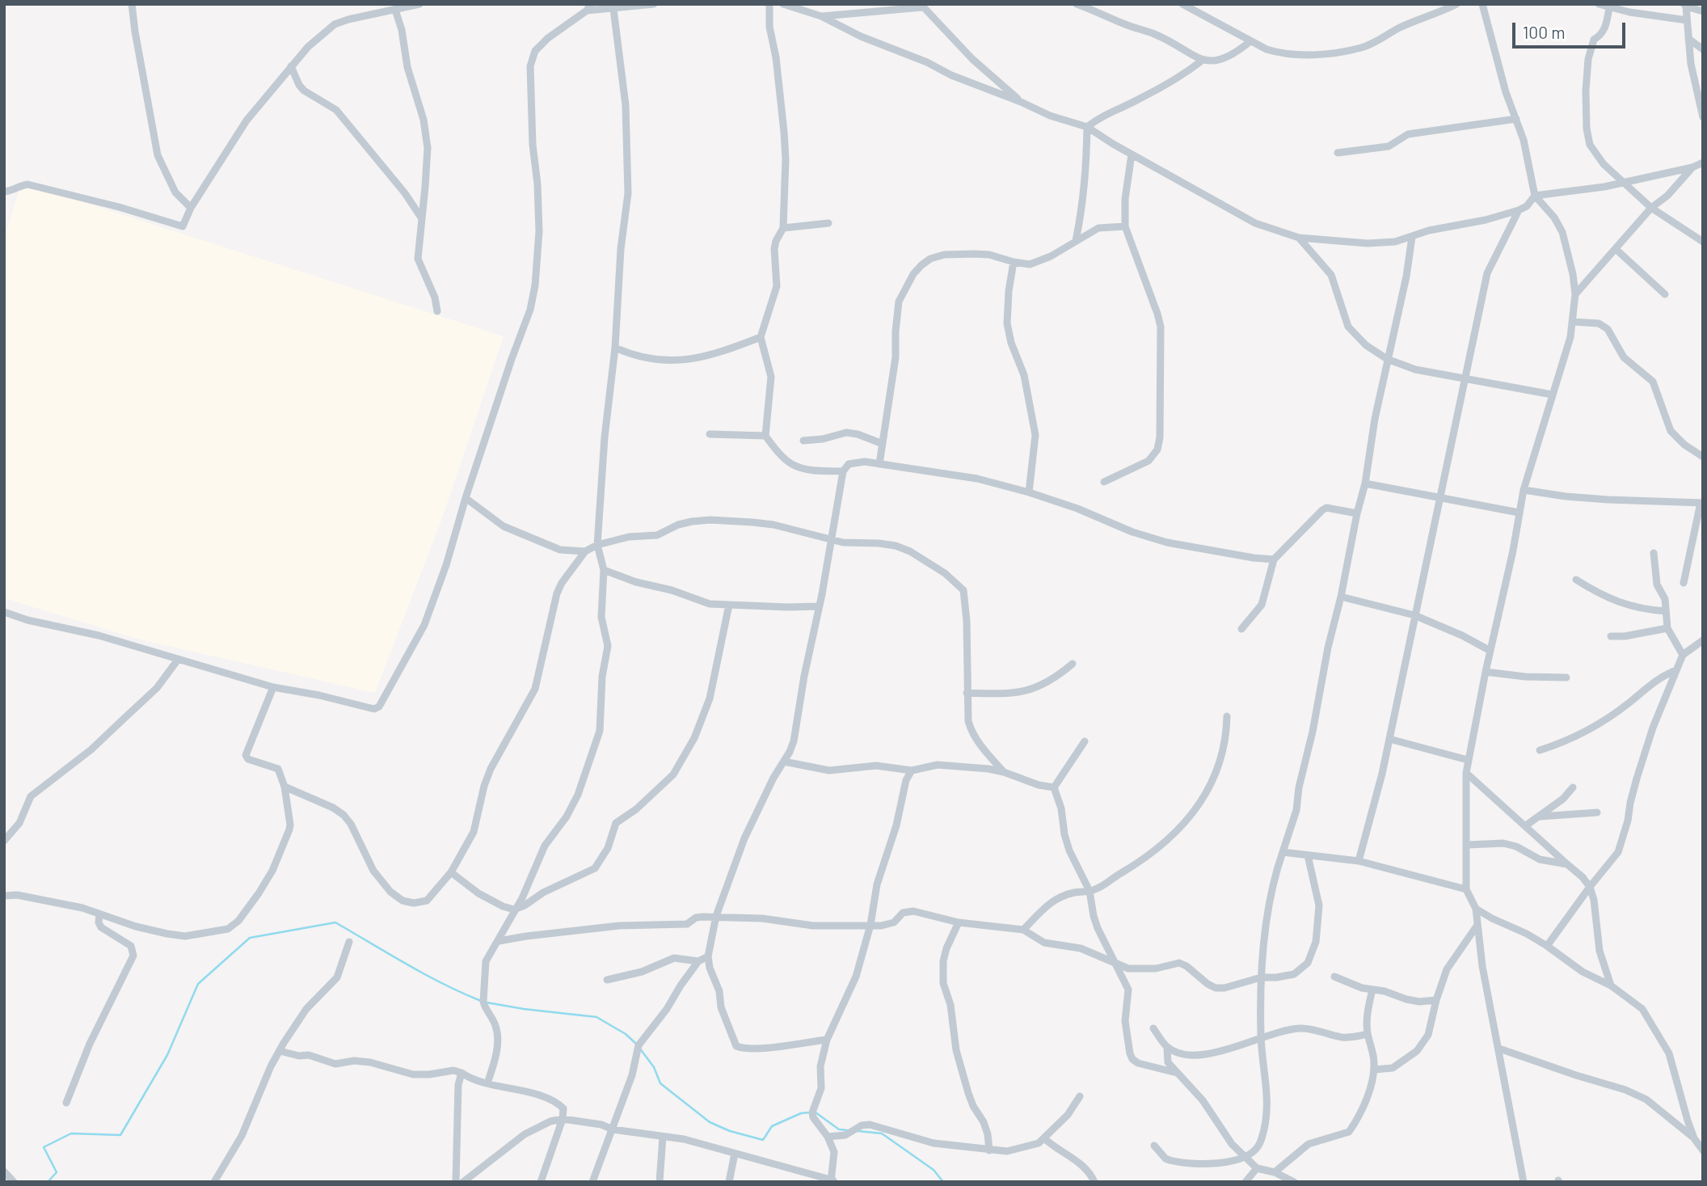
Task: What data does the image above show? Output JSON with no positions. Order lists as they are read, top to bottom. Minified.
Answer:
{"scale_bar":"100 m"}
